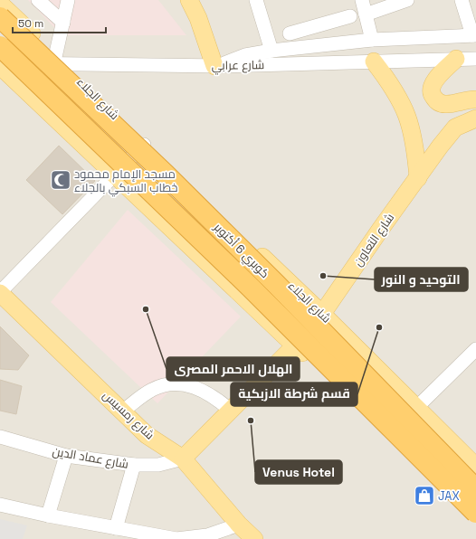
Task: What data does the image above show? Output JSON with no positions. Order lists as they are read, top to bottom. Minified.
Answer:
{"streets":{"highway":["كوبري 6 أكتوبر"],"main road":["شارع الجلاء","شارع التعاون","شارع رمسيس"],"street":["شارع عرابي","شارع عماد الدين"]},"crossings":[["شارع عرابي","شارع الجلاء"],["شارع الجلاء","شارع التعاون"],["شارع التعاون","شارع رمسيس"],["شارع التعاون","شارع عماد الدين"],["شارع رمسيس","شارع عماد الدين"]],"places":{"mosque":["مسجد الإمام محمود خطاب السبكي بالجلاء"],"other":["التوحيد و النور","الهلال الاحمر المصرى","قسم شرطة الازبكية","Venus Hotel"],"shop":["JAX"]},"scale_bar":"50 m"}
